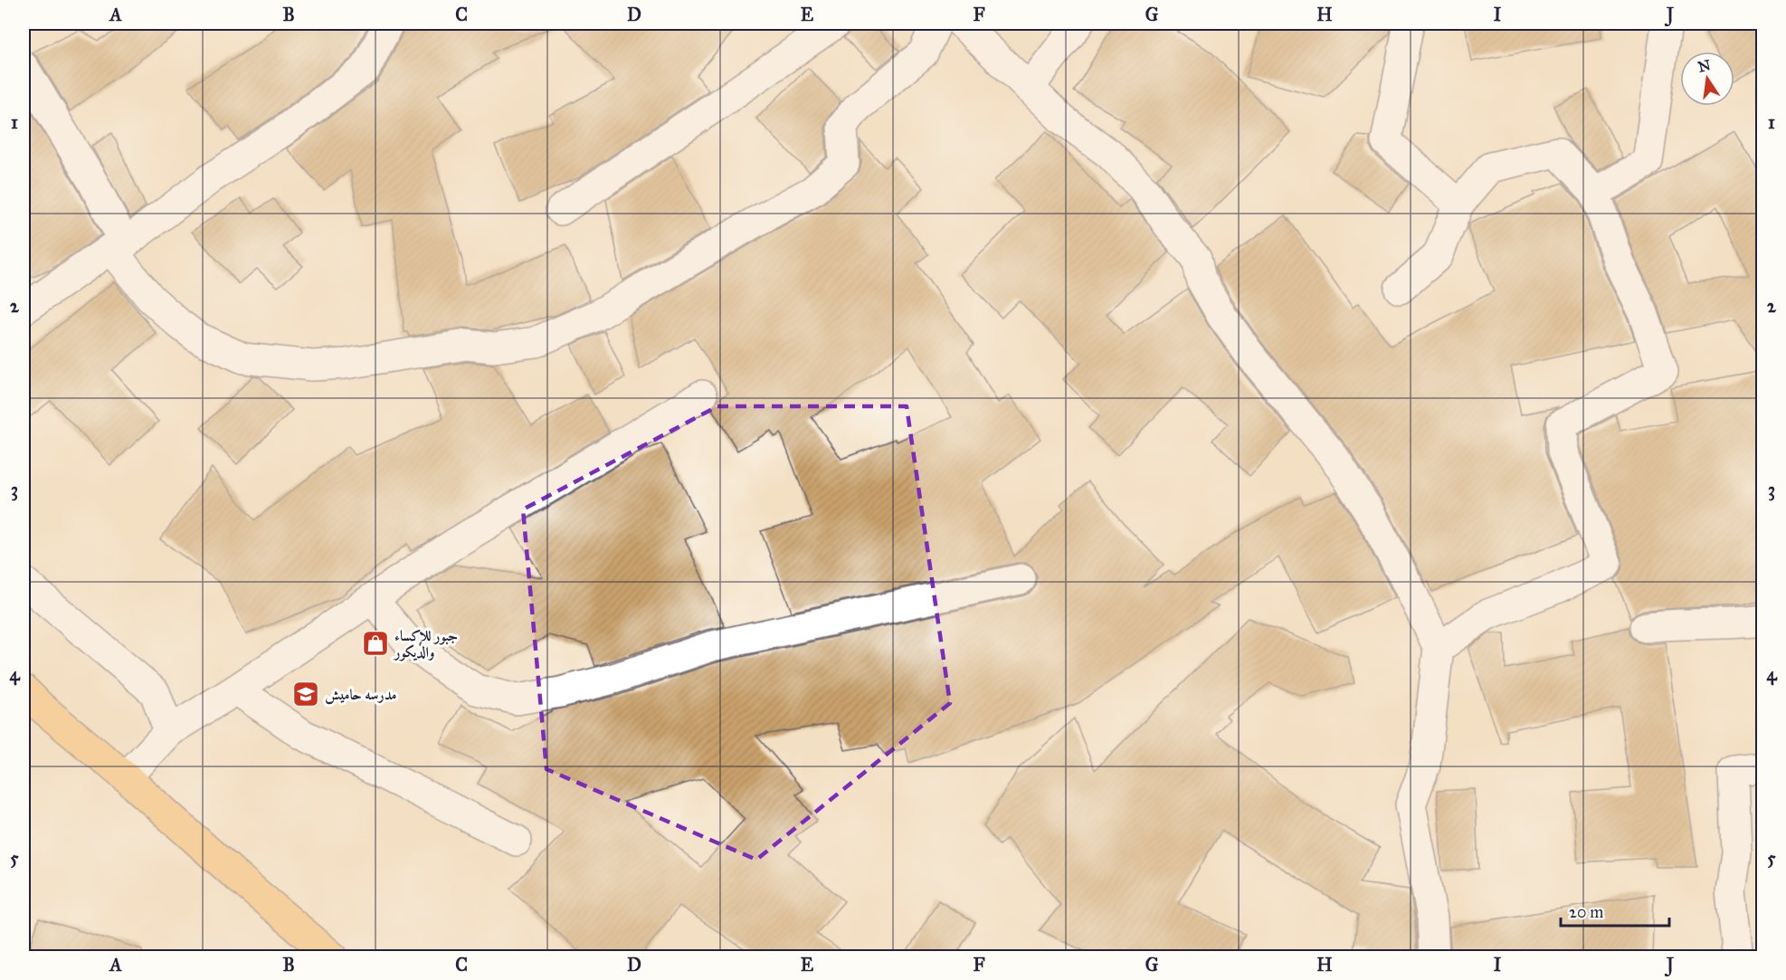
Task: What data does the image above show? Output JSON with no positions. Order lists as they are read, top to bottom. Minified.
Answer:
{"places":{"shop":["جبور للإكساء والديكور"],"school or university":["مدرسه حاميش"]},"scale_bar":"20 m","north":"top","grid":{"columns":["A","B","C","D","E","F","G","H","I","J"],"rows":["1","2","3","4","5"]}}
